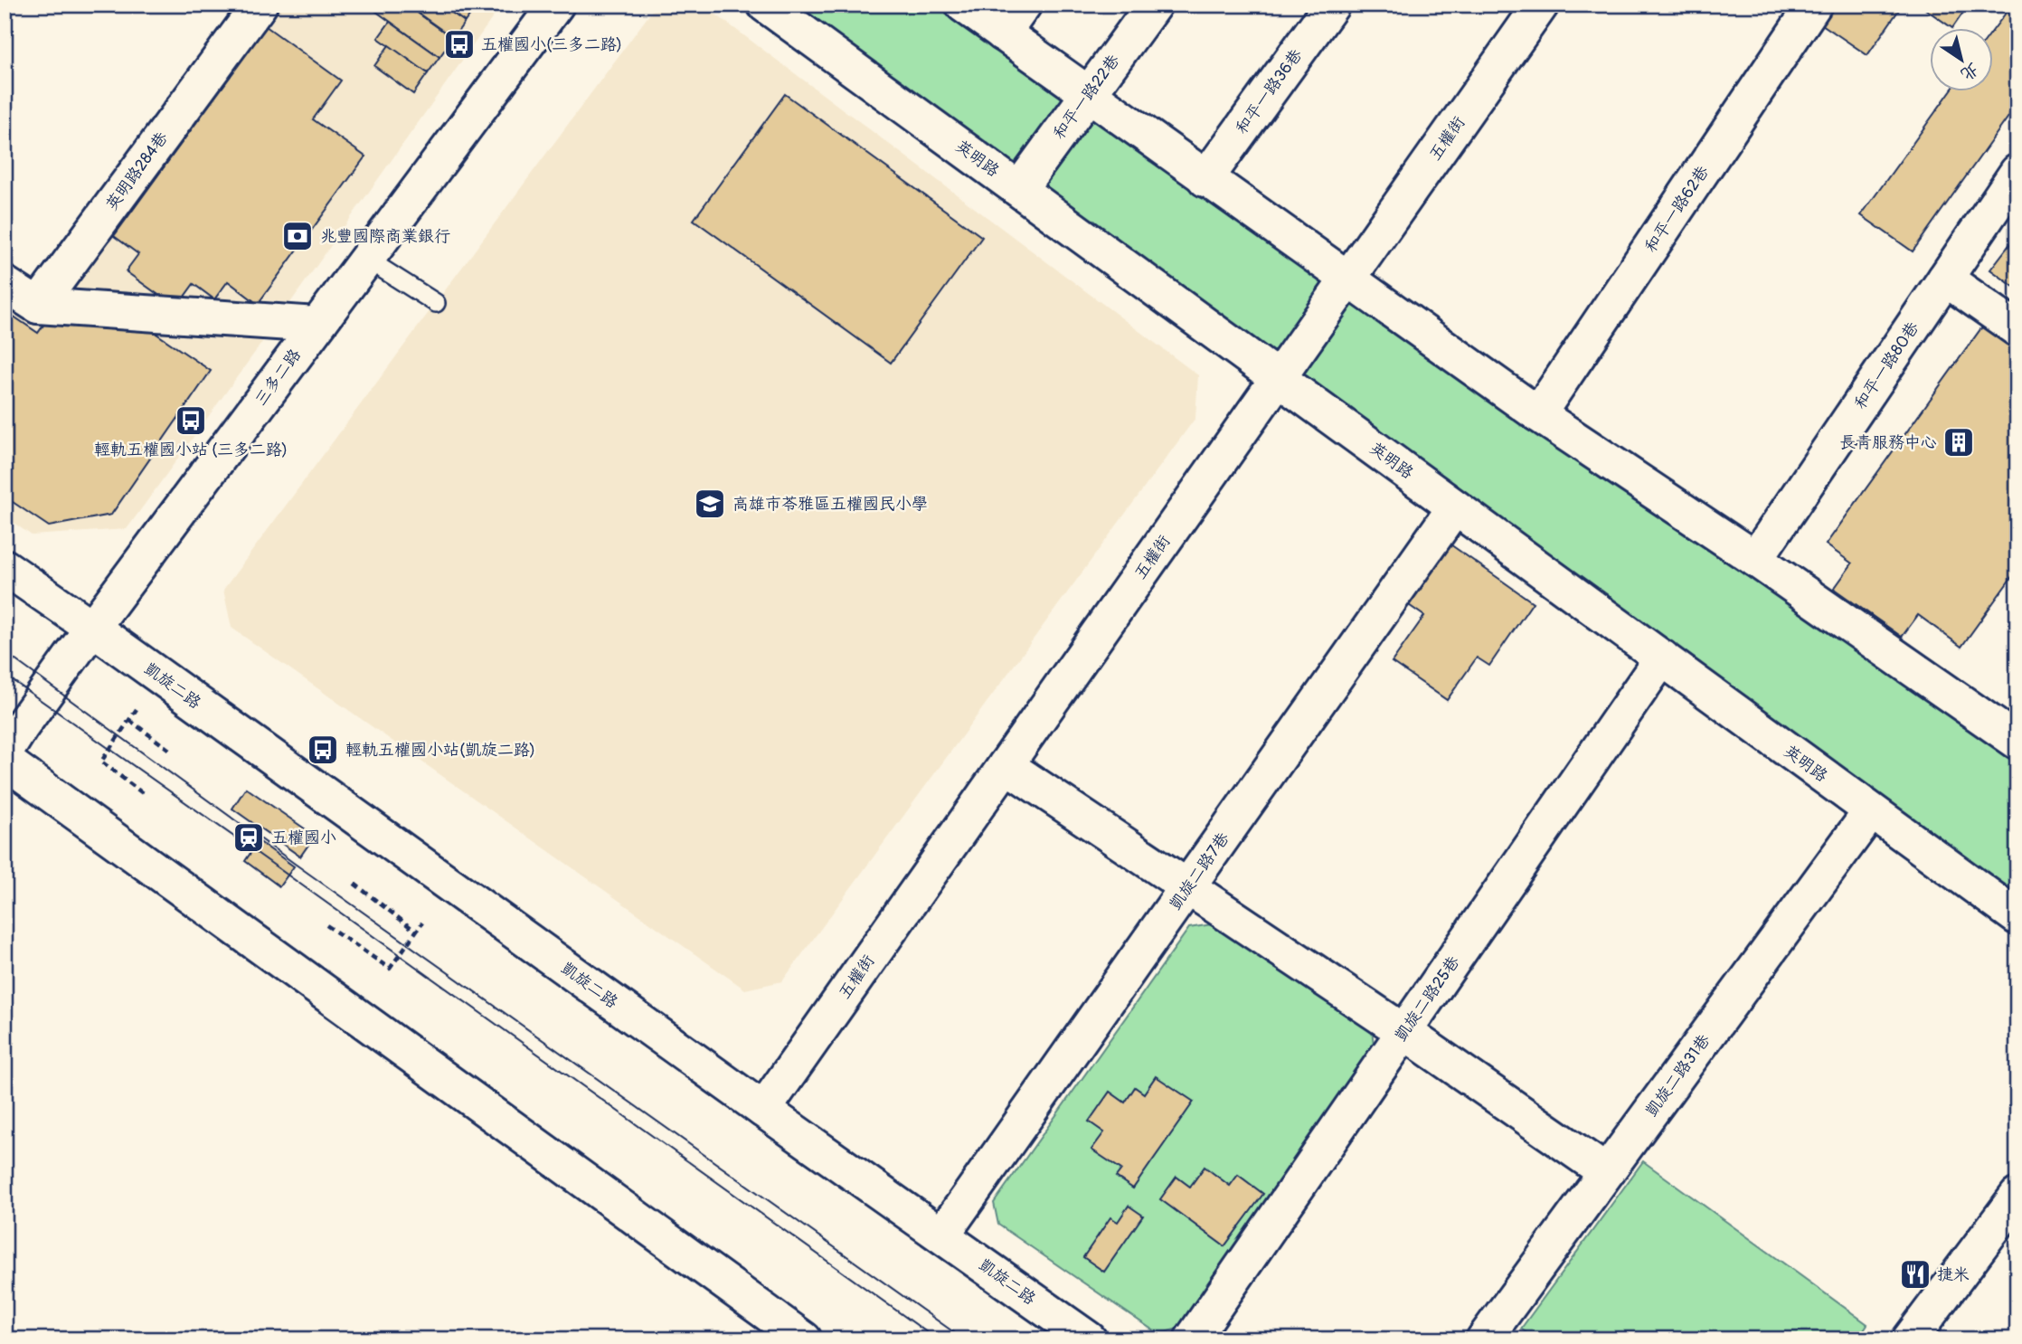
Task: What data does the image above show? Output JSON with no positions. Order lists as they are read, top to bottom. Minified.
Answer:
{"streets":{"street":["和平一路36巷","和平一路22巷","五權街","英明路","英明路284巷","和平一路62巷","和平一路80巷","三多二路","凱旋二路","凱旋二路7巷","凱旋二路25巷","凱旋二路31巷"]},"crossings":[["和平一路22巷","英明路"],["五權街","英明路"],["五權街","凱旋二路"],["英明路","凱旋二路7巷"],["英明路","凱旋二路25巷"],["英明路","凱旋二路31巷"],["三多二路","凱旋二路"],["凱旋二路","凱旋二路7巷"]],"places":{"bus stop":["五權國小(三多二路)","輕軌五權國小站 (三多二路)","輕軌五權國小站(凱旋二路)"],"bank":["兆豐國際商業銀行"],"building":["長青服務中心"],"school or university":["高雄市苓雅區五權國民小學"],"station":["五權國小"],"restaurant":["捷米"]},"north":"bottom right"}
